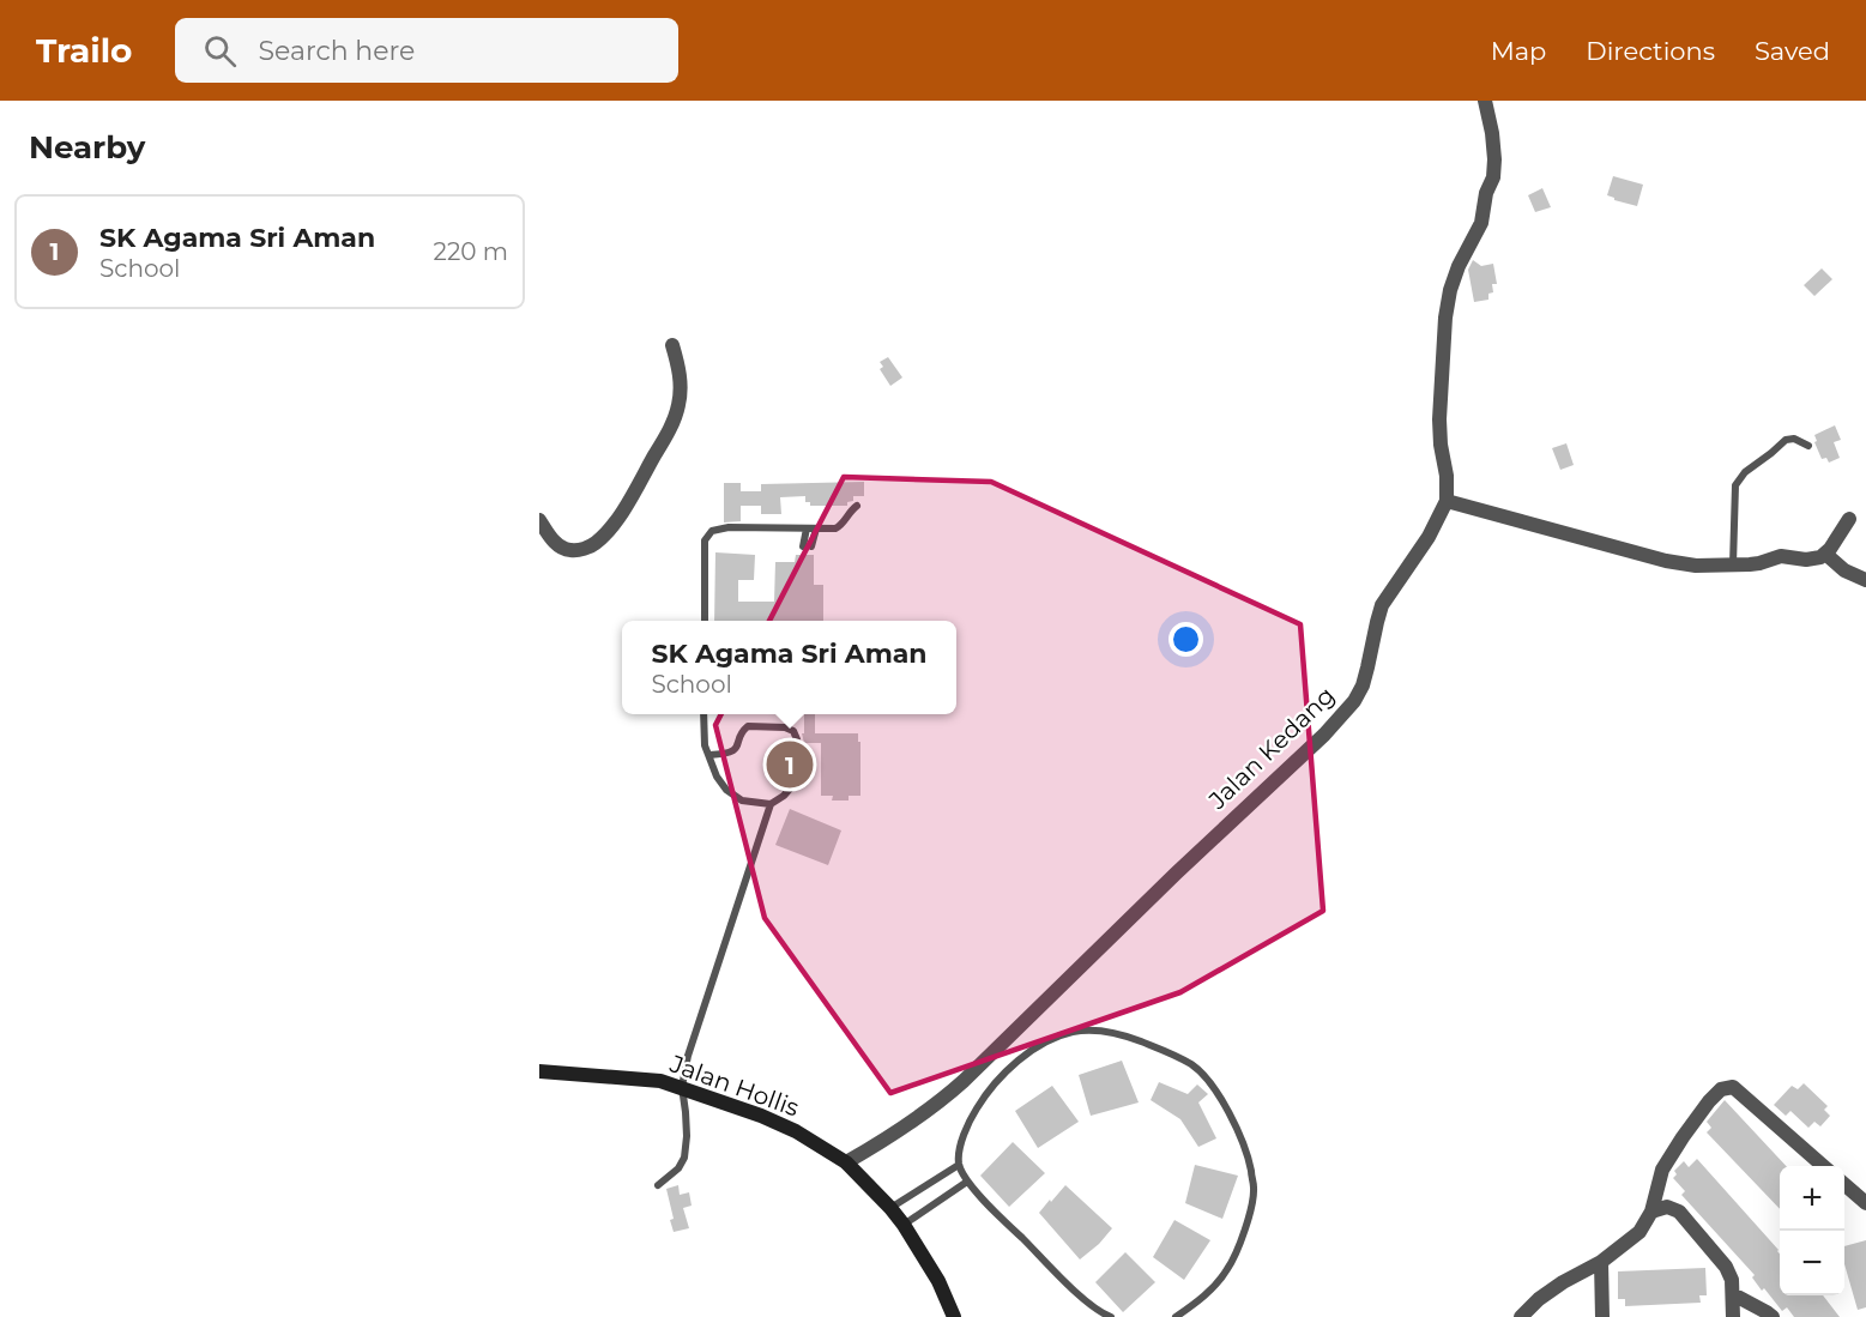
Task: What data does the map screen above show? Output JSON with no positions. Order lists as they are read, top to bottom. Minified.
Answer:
{"streets":{"main road":["Jalan Hollis"],"street":["Jalan Kedang"]},"crossings":[["Jalan Kedang","Jalan Hollis"]],"page":{"header":"Trailo","search":"Search here","nav":["Map","Directions","Saved"],"heading":"Nearby","list":[{"mark":"1","name":"SK Agama Sri Aman","note":"School","value":"220 m"}],"popup":["SK Agama Sri Aman","School"],"pins":"1","map_buttons":["+","−"]}}
